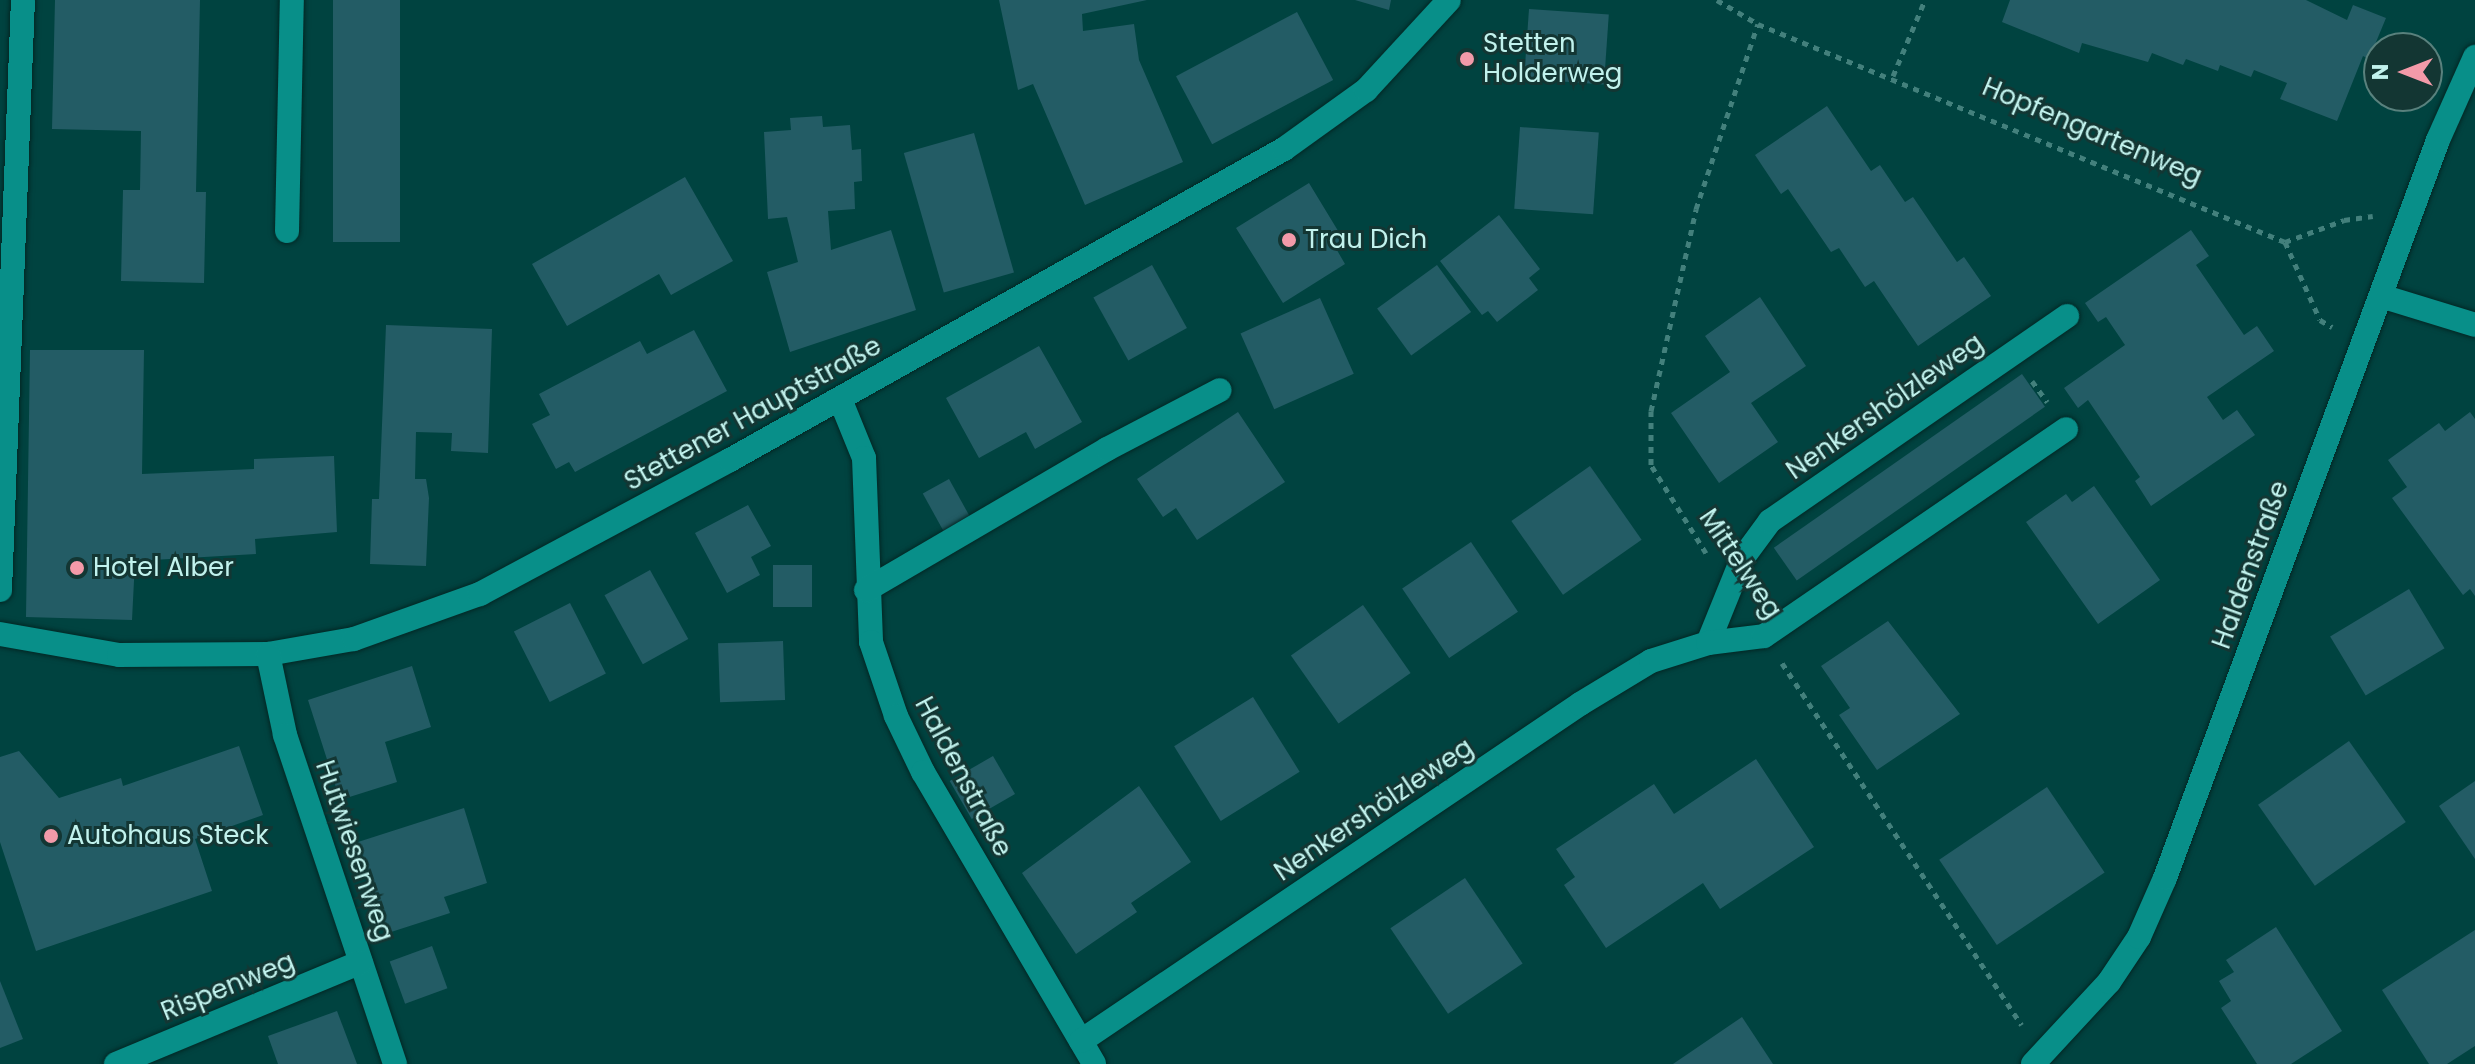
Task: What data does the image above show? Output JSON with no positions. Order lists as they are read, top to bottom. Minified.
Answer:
{"streets":{"street":["Nenkershölzleweg","Stettener Hauptstraße","Haldenstraße","Hutwiesenweg","Rispenweg"],"path":["Hopfengartenweg","Mittelweg"]},"crossings":[["Hopfengartenweg","Mittelweg"],["Nenkershölzleweg","Mittelweg"],["Nenkershölzleweg","Haldenstraße"],["Stettener Hauptstraße","Haldenstraße"],["Stettener Hauptstraße","Hutwiesenweg"],["Mittelweg","Haldenstraße"],["Hutwiesenweg","Rispenweg"]],"places":["Stetten Holderweg","Trau Dich","Hotel Alber","Autohaus Steck"],"north":"left"}
